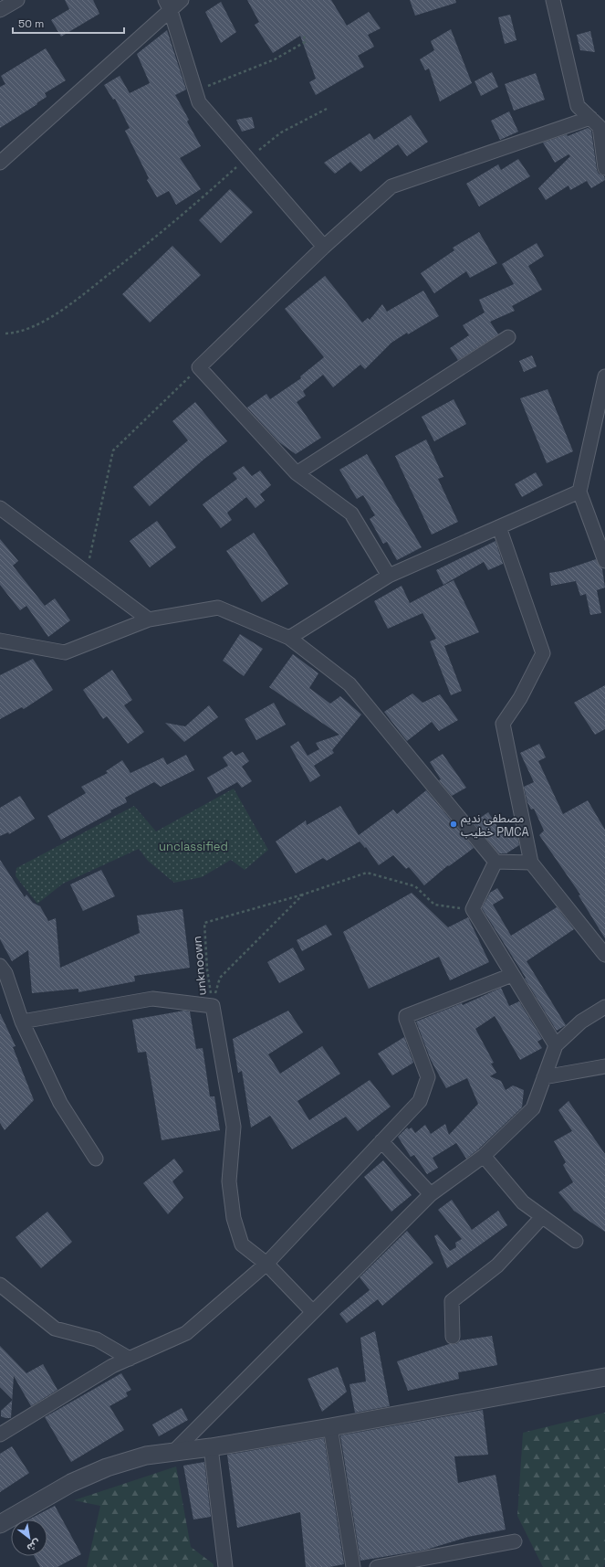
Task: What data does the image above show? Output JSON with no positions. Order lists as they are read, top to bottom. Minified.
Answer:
{"streets":{"path":["unknoown"]},"parks":["unclassified"],"places":["مصطفى نديم خطيب PMCA"],"scale_bar":"50 m","north":"bottom right"}
